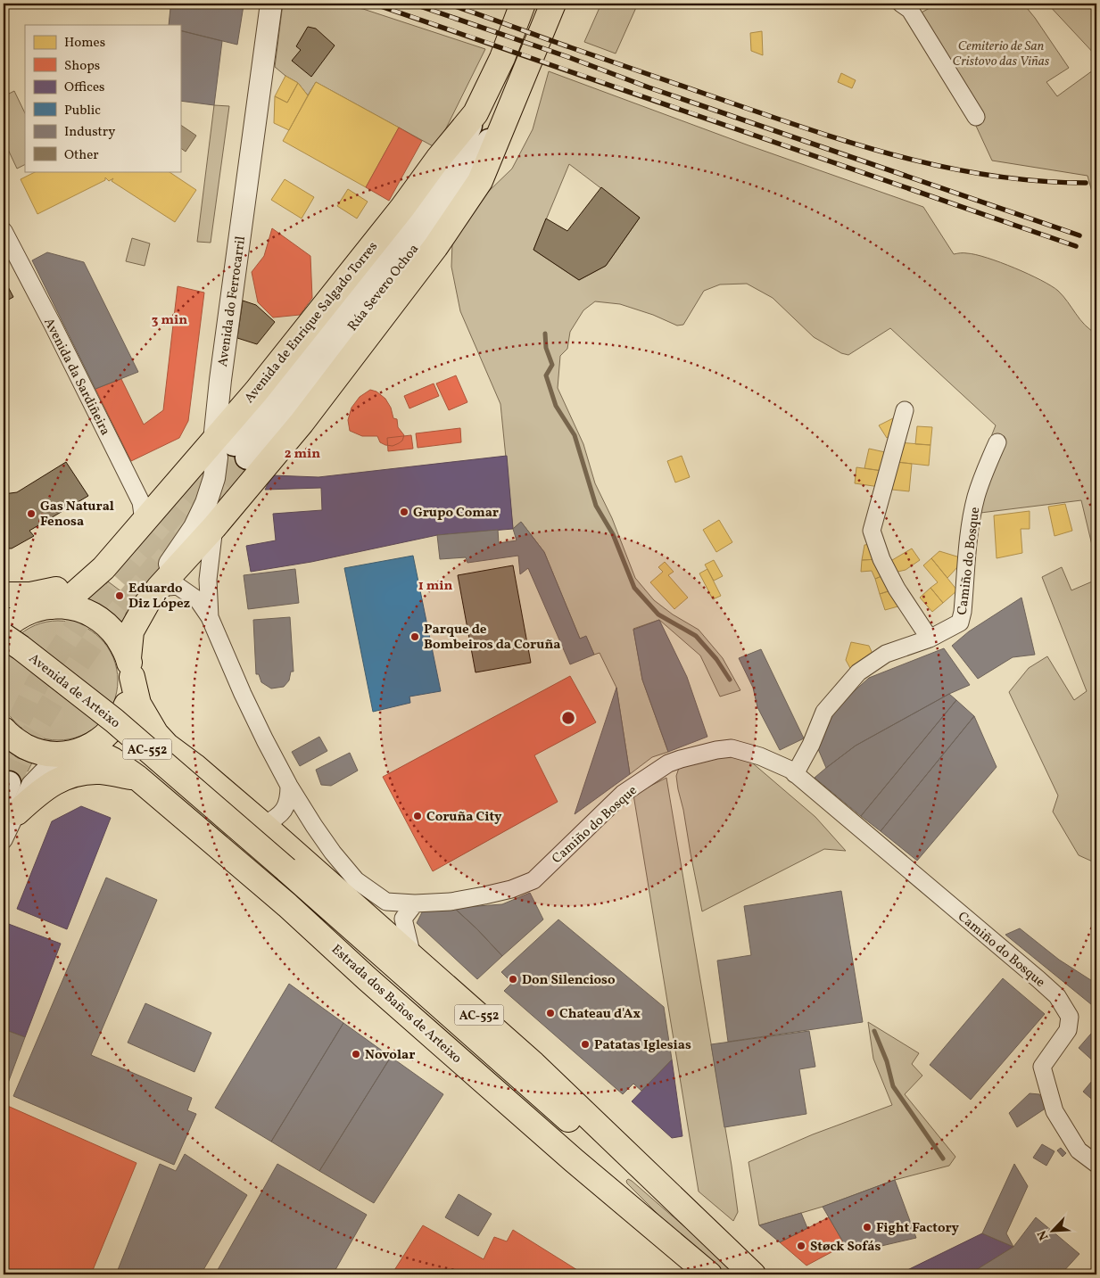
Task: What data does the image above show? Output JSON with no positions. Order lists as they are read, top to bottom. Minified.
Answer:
{"streets":{"main road":["Rúa Severo Ochoa","Avenida de Enrique Salgado Torres","Avenida de Arteixo","AC-552","Estrada dos Baños de Arteixo"],"street":["Avenida do Ferrocarril","Avenida da Sardiñeira","Camiño do Bosque"]},"crossings":[["Rúa Severo Ochoa","Avenida do Ferrocarril"],["Rúa Severo Ochoa","Avenida de Enrique Salgado Torres"],["Avenida do Ferrocarril","Avenida de Enrique Salgado Torres"],["Avenida de Enrique Salgado Torres","Avenida da Sardiñeira"],["Avenida de Enrique Salgado Torres","AC-552"],["Avenida de Arteixo","Estrada dos Baños de Arteixo"],["AC-552","Estrada dos Baños de Arteixo"]],"parks":["Cemiterio de San Cristovo das Viñas"],"places":["Grupo Comar","Gas Natural Fenosa","Eduardo Diz López","Parque de Bombeiros da Coruña","Coruña City","Don Silencioso","Chateau d'Ax","Patatas Iglesias","Novolar","Fight Factory","Støck Sofás"],"legend":["Homes","Shops","Offices","Public","Industry","Other"],"north":"bottom left","rings":["3 min","2 min","1 min"]}
